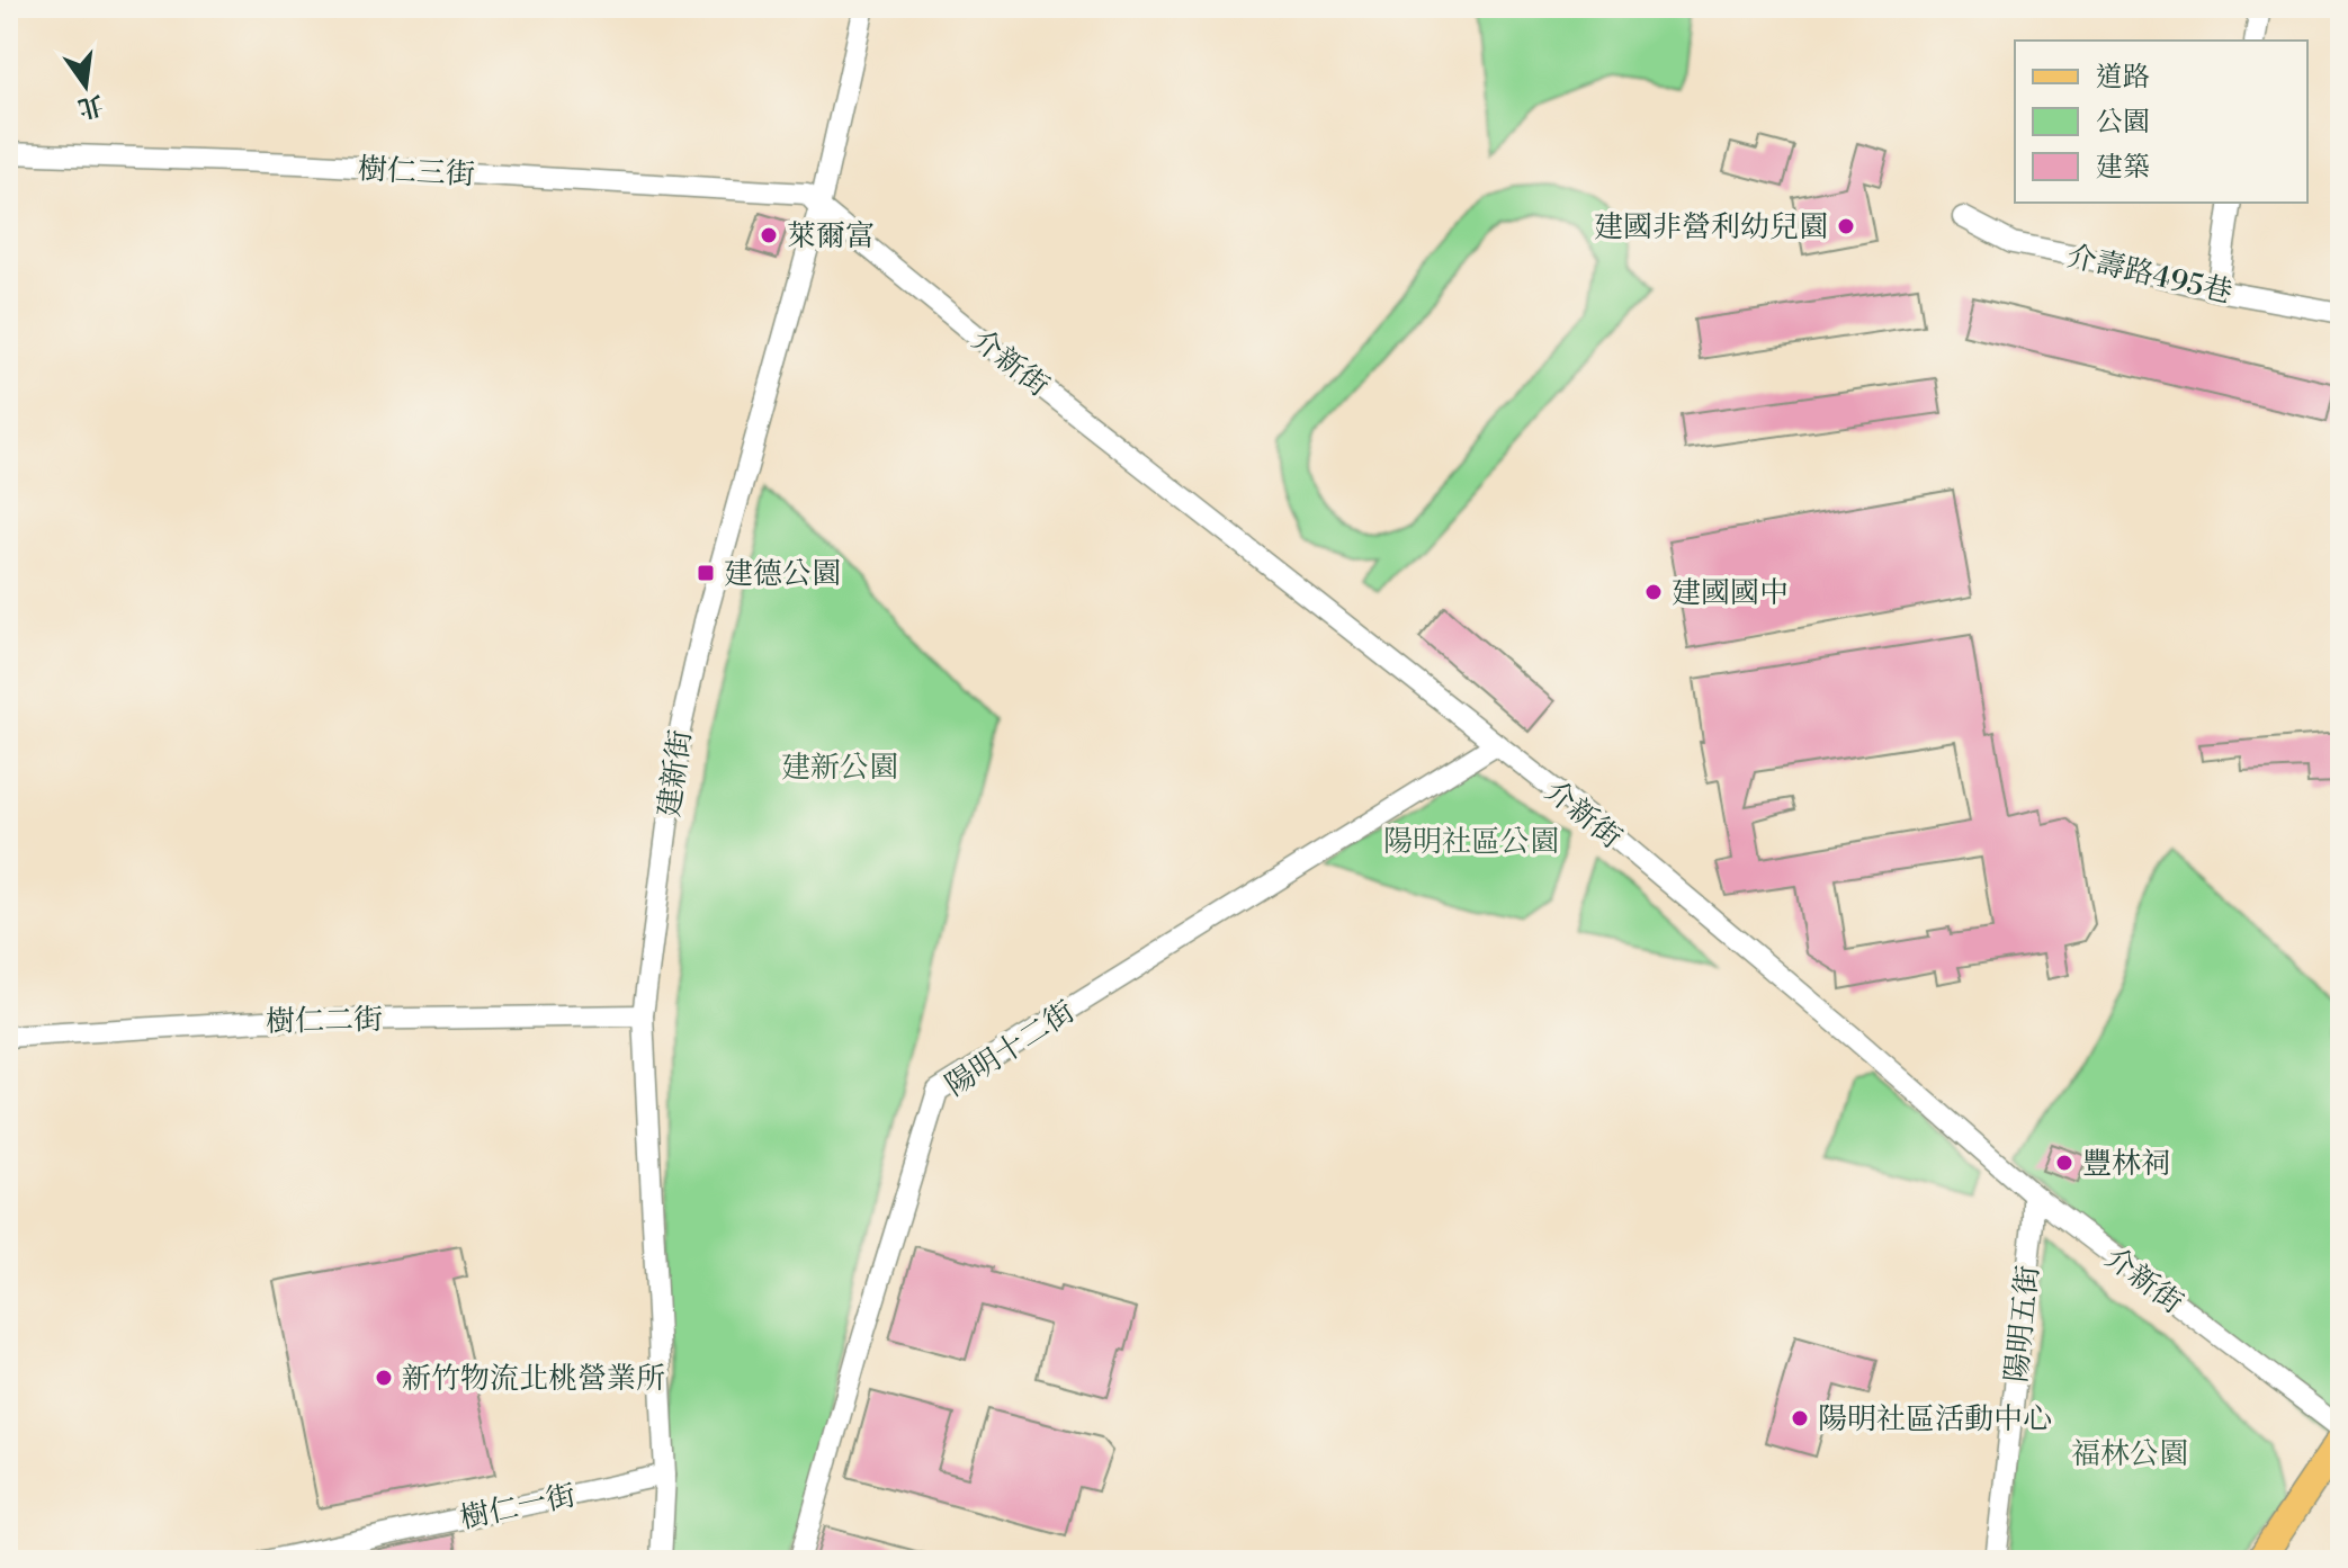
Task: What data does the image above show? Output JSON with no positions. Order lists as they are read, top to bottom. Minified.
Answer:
{"streets":{"street":["樹仁三街","介壽路495巷","介新街","建新街","樹仁二街","陽明十二街","陽明五街","樹仁一街"]},"crossings":[["樹仁三街","介新街"],["樹仁三街","建新街"],["介新街","建新街"],["介新街","陽明十二街"],["介新街","陽明五街"],["建新街","樹仁二街"],["建新街","樹仁一街"]],"parks":["建新公園","陽明社區公園","福林公園"],"places":{"other":["建國非營利幼兒園","萊爾富","建國國中","豐林祠","新竹物流北桃營業所","陽明社區活動中心"],"transit":["建德公園"]},"legend":["道路","公園","建築"],"north":"bottom"}
